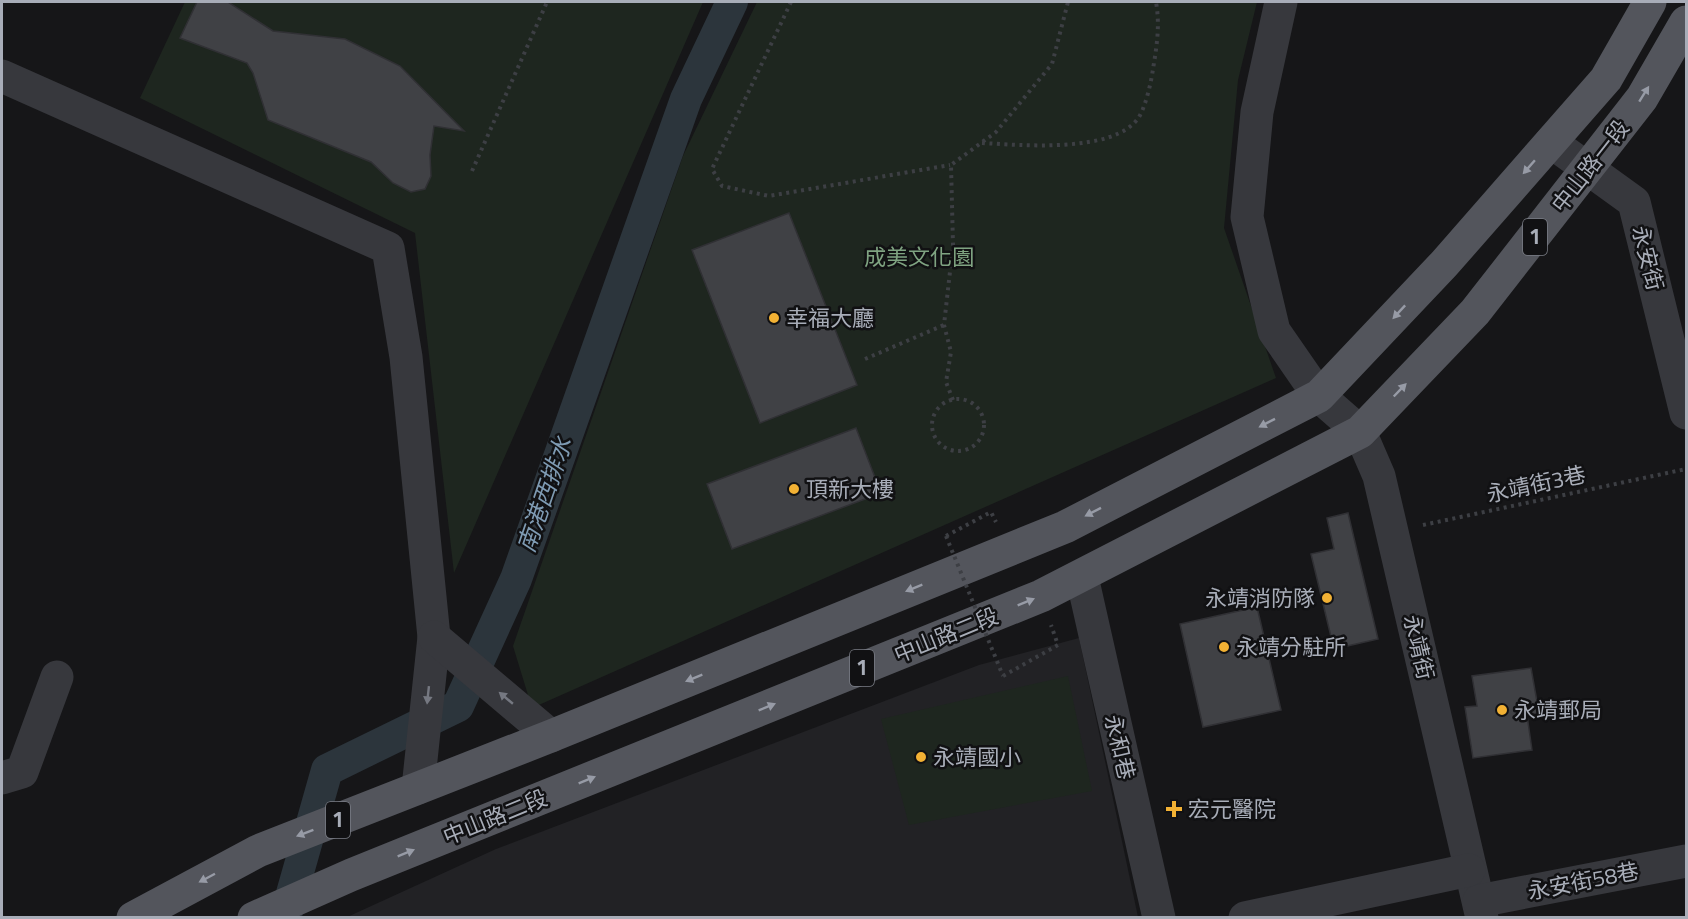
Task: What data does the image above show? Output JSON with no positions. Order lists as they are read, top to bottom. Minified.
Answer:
{"streets":{"main road":["中山路一段","1","中山路二段"],"street":["永安街","永靖街","永和巷","永安街58巷"],"path":["永靖街3巷"]},"crossings":[["中山路一段","1"],["中山路一段","永安街"],["中山路一段","中山路二段"],["中山路一段","永靖街"],["1","永靖街"],["永靖街3巷","永靖街"],["中山路二段","永靖街"],["中山路二段","永和巷"],["永靖街","永安街58巷"]],"water":["南港西排水"],"parks":["成美文化園"],"places":{"other":["幸福大廳","頂新大樓","永靖消防隊","永靖分駐所","永靖郵局","永靖國小"],"health":["宏元醫院"]}}
